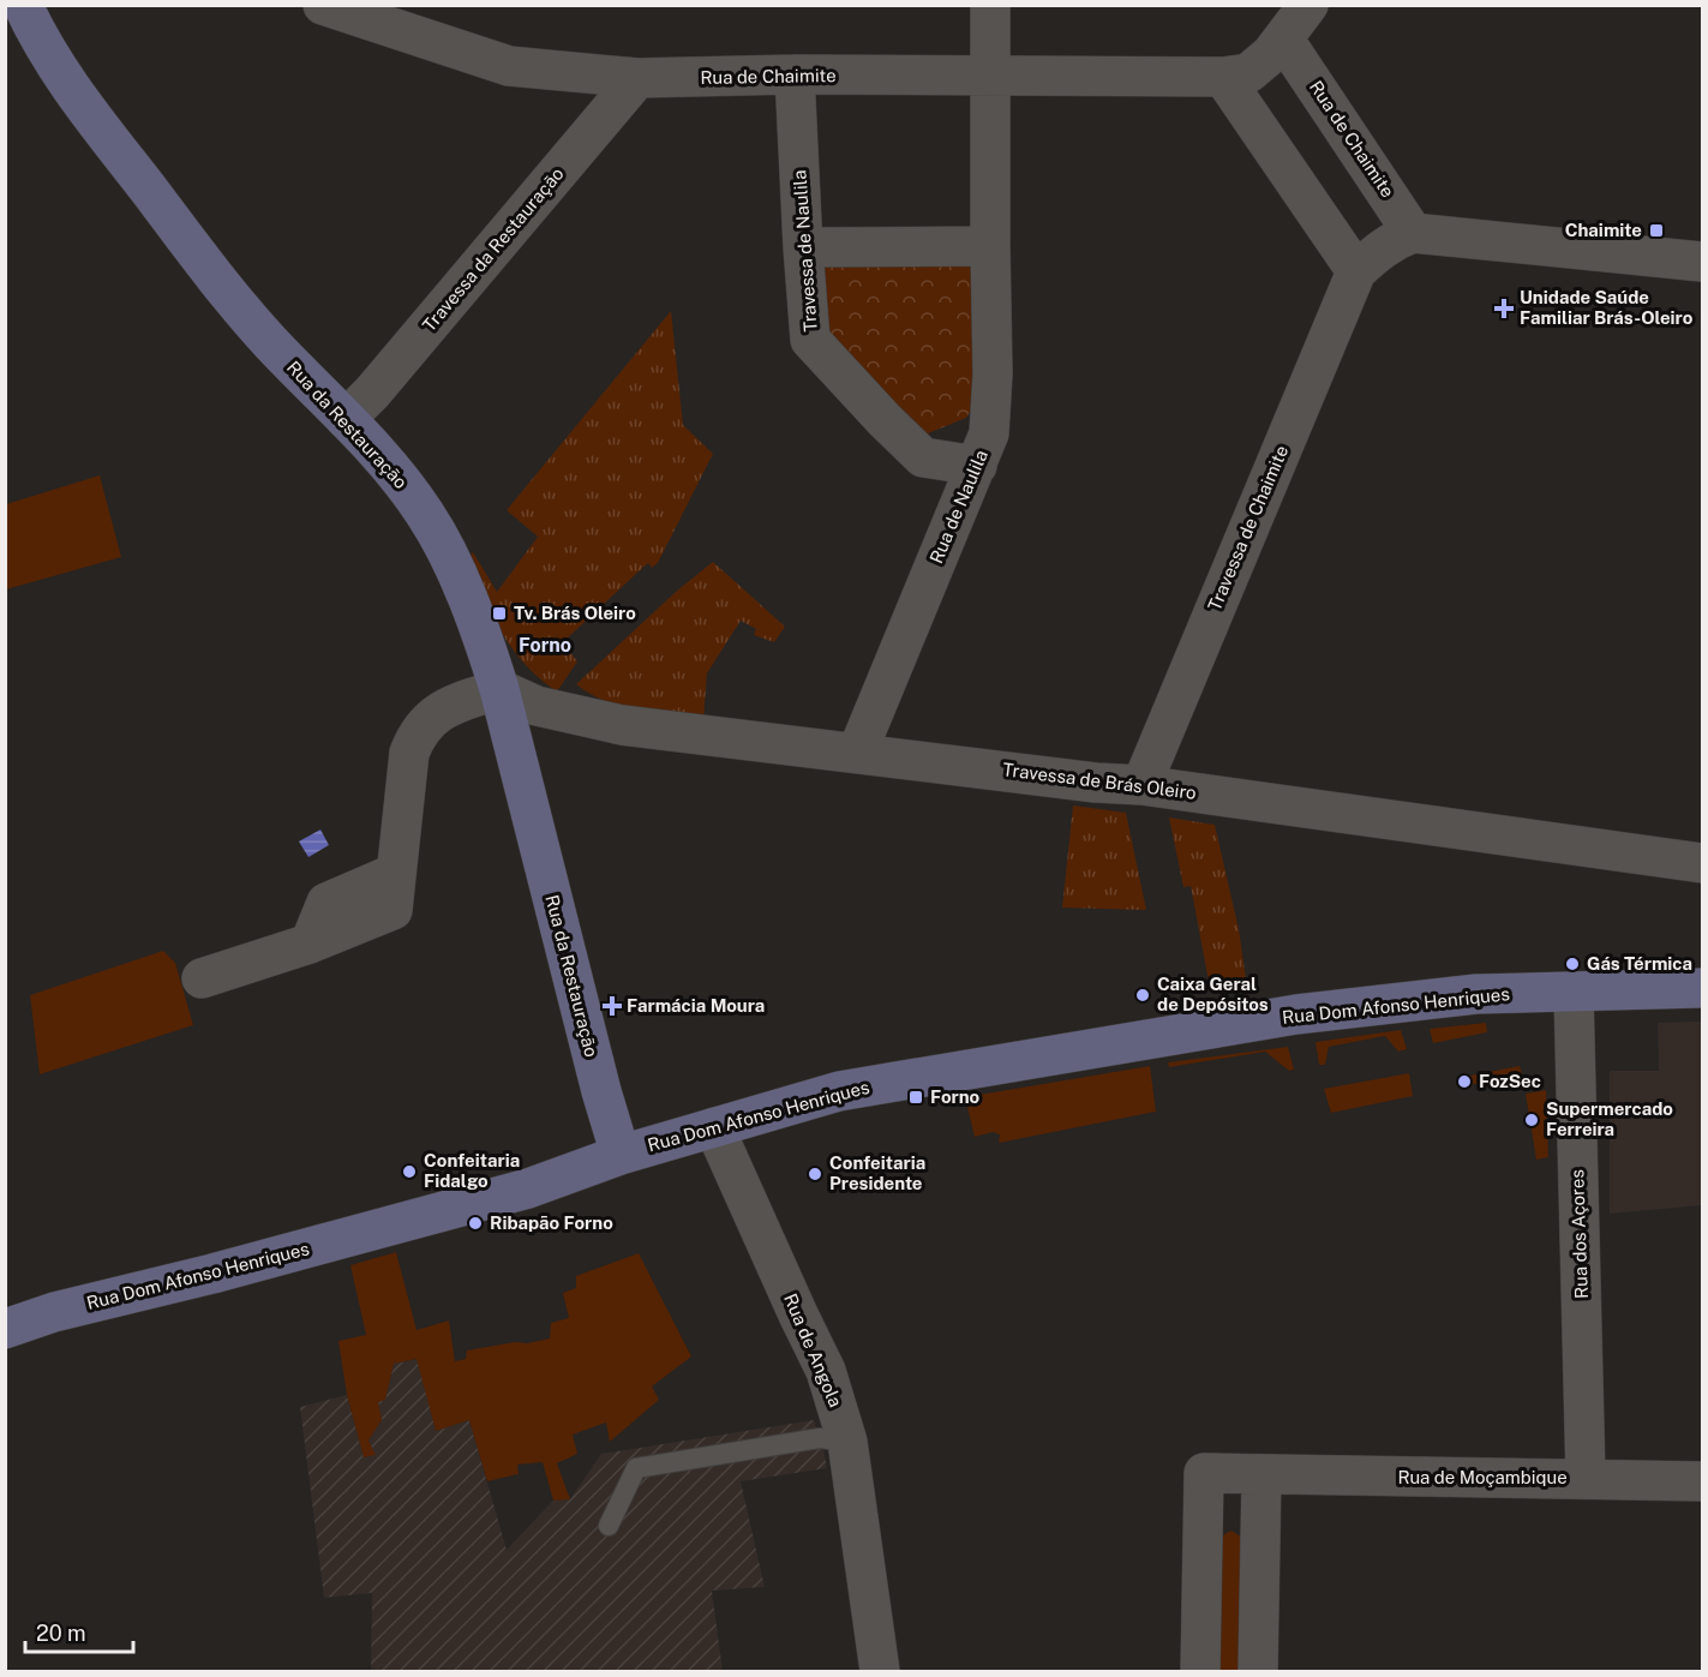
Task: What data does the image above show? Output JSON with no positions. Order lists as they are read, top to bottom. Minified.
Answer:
{"streets":{"main road":["Rua da Restauração","Rua Dom Afonso Henriques"],"street":["Rua de Chaimite","Travessa da Restauração","Travessa de Naulila","Rua de Naulila","Travessa de Chaimite","Travessa de Brás Oleiro","Rua dos Açores","Rua de Angola","Rua de Moçambique"]},"crossings":[["Rua de Chaimite","Travessa da Restauração"],["Rua de Chaimite","Travessa de Naulila"],["Rua de Chaimite","Rua de Naulila"],["Travessa da Restauração","Rua da Restauração"],["Travessa de Naulila","Rua de Naulila"],["Rua da Restauração","Travessa de Brás Oleiro"],["Rua da Restauração","Rua Dom Afonso Henriques"],["Rua de Naulila","Travessa de Brás Oleiro"],["Travessa de Chaimite","Travessa de Brás Oleiro"],["Rua Dom Afonso Henriques","Rua dos Açores"],["Rua Dom Afonso Henriques","Rua de Angola"],["Rua dos Açores","Rua de Moçambique"]],"districts":["Forno"],"places":{"transit":["Chaimite","Tv. Brás Oleiro","Forno"],"health":["Unidade Saúde Familiar Brás-Oleiro","Farmácia Moura"],"other":["Gás Térmica","Caixa Geral de Depósitos","FozSec","Supermercado Ferreira","Confeitaria Fidalgo","Confeitaria Presidente","Ribapão Forno"]},"scale_bar":"20 m"}
